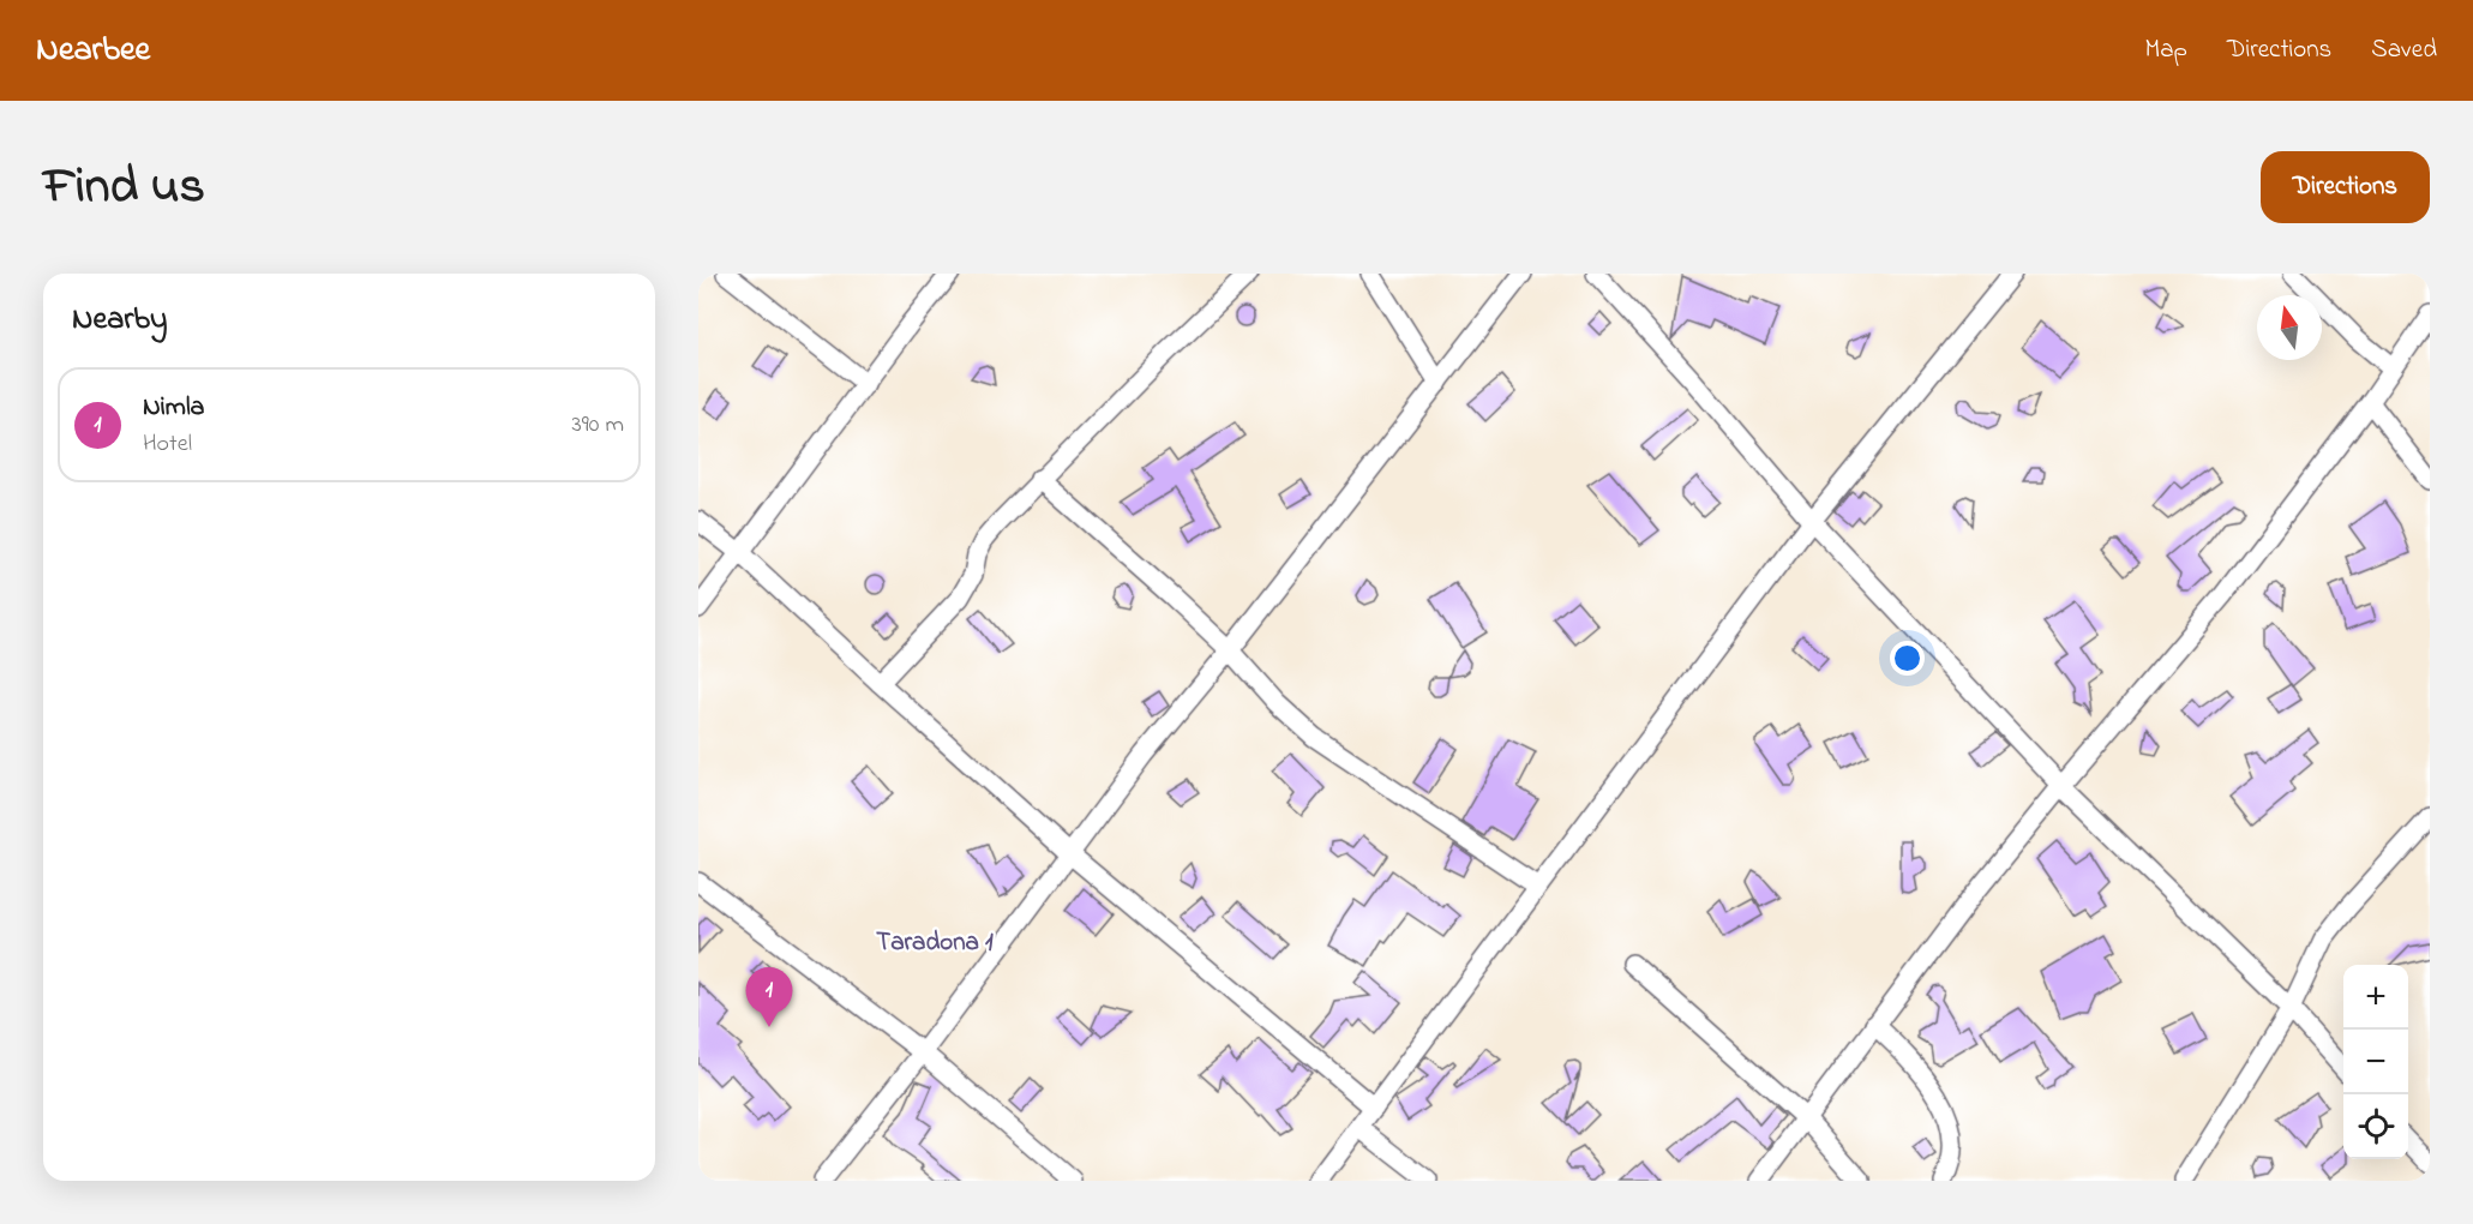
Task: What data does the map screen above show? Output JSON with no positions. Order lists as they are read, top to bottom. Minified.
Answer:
{"districts":["Taradona 1"],"north":"top","page":{"header":"Nearbee","nav":["Map","Directions","Saved"],"title":"Find us","buttons":"Directions","heading":"Nearby","list":[{"mark":"1","name":"Nimla","note":"Hotel","value":"390 m"}],"map_buttons":["+","−"],"pins":"1"}}
